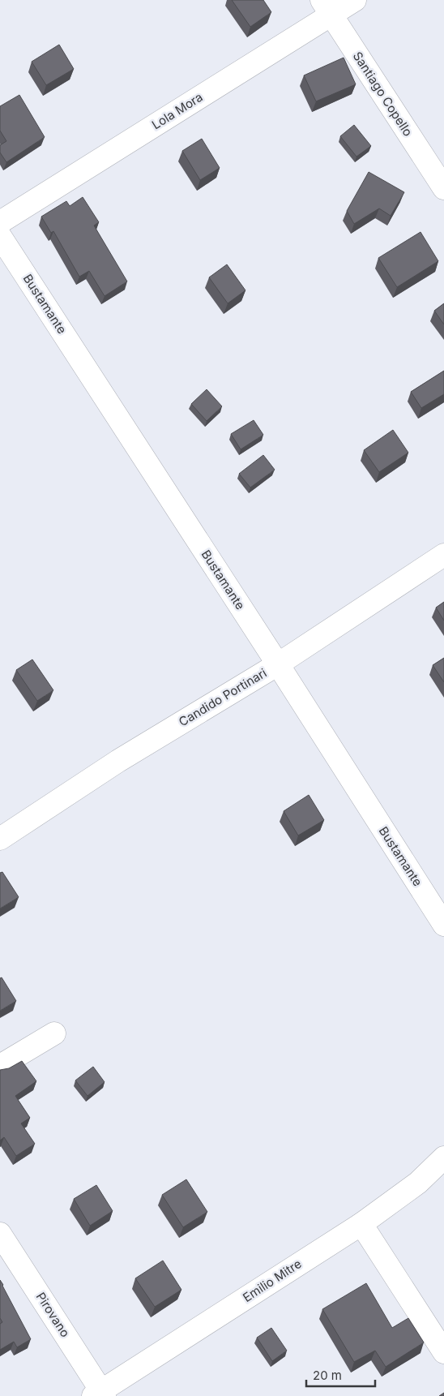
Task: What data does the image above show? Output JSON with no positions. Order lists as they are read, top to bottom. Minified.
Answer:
{"streets":{"street":["Santiago Copello","Lola Mora","Bustamante","Candido Portinari","Emilio Mitre","Pirovano"]},"crossings":[["Santiago Copello","Lola Mora"],["Bustamante","Candido Portinari"],["Emilio Mitre","Pirovano"]],"scale_bar":"20 m"}
